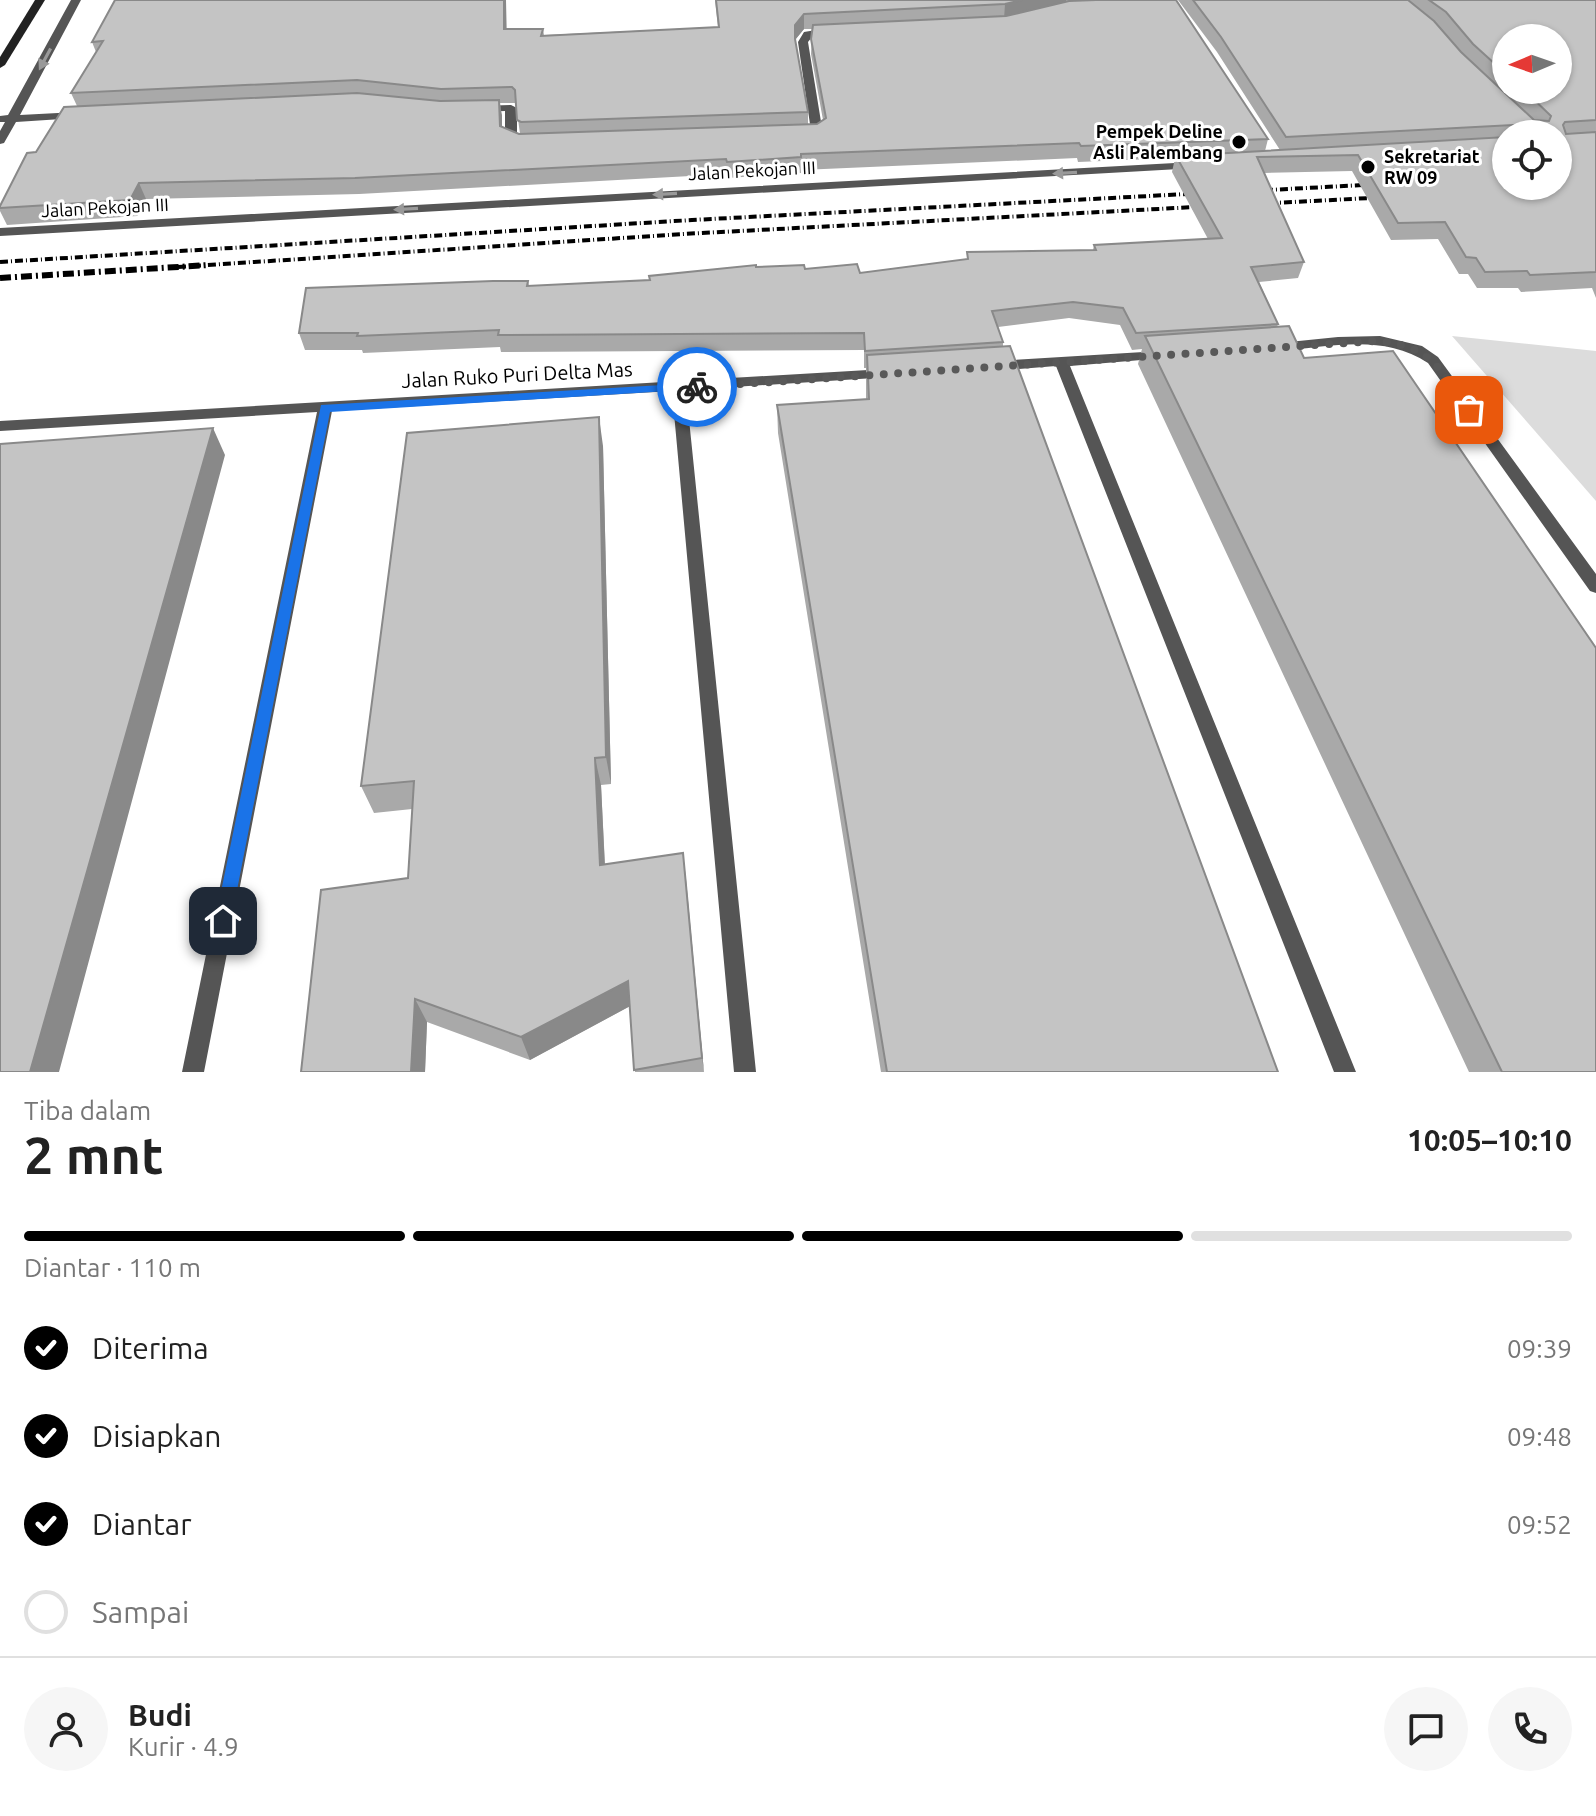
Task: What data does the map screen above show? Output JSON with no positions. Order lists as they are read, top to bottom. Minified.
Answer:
{"streets":{"street":["Jalan Pekojan III","Jalan Ruko Puri Delta Mas"]},"one_way":["Jalan Pekojan III"],"places":["Pempek Deline Asli Palembang","Sekretariat RW 09"],"north":"left","page":{"heading":["2 mnt","Tiba dalam","10:05–10:10"],"panel":["Budi","Kurir · 4.9"],"bar":"Diantar · 110 m","list":[["Diterima","09:39"],["Disiapkan","09:48"],["Diantar","09:52"],"Sampai"]}}
